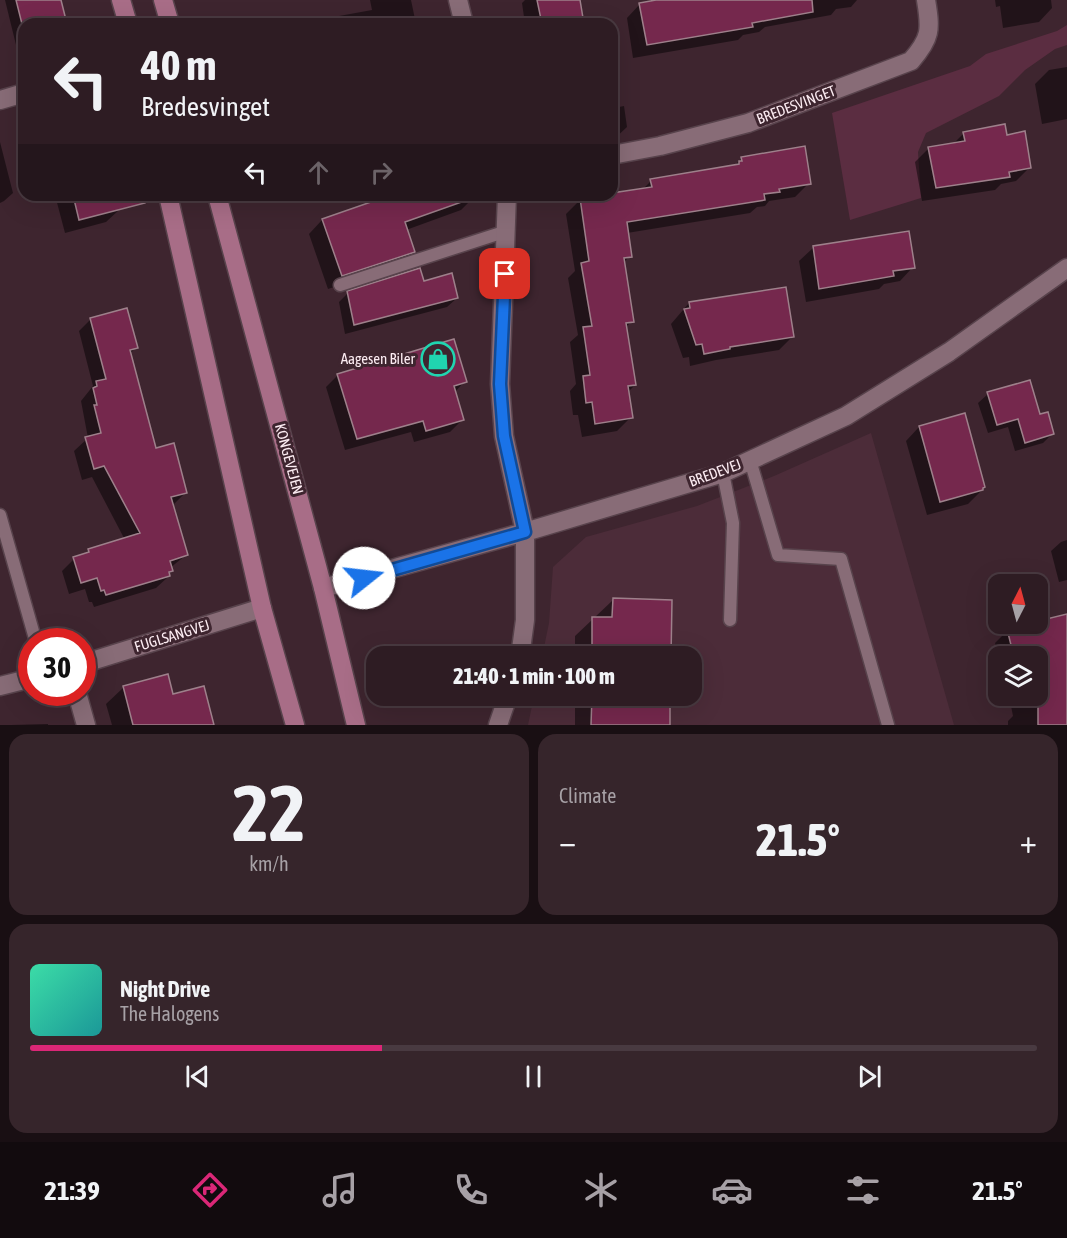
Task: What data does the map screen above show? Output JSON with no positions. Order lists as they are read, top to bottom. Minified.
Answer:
{"streets":{"main road":["KONGEVEJEN"],"street":["BREDESVINGET","BREDEVEJ","FUGLSANGVEJ"]},"crossings":[["KONGEVEJEN","BREDEVEJ"]],"places":{"shop":["Aagesen Biler"]},"north":"top","page":{"turn":["40 m","Bredesvinget"],"limit":"30","trip":"21:40 · 1 min · 100 m","tile":[["22","km/h"],"Climate"],"heat":["−","21.5°","+"],"song":["Night Drive","The Halogens"],"tabs":["21:39","21.5°"]}}
